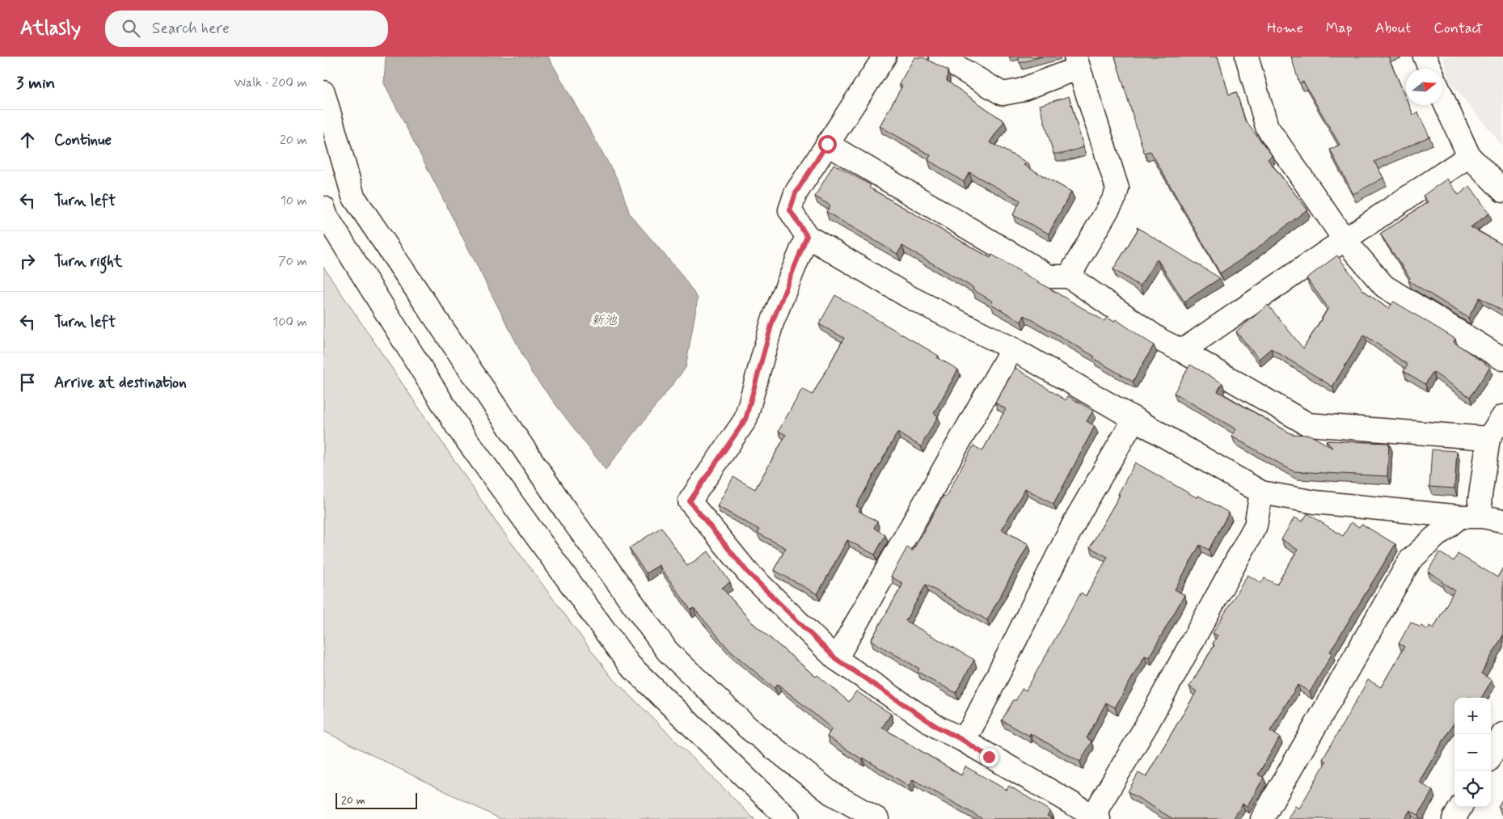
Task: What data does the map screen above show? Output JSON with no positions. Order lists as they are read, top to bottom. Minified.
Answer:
{"water":["新池"],"scale_bar":"20 m","north":"right","page":{"header":"Atlasly","search":"Search here","nav":["Home","Map","About","Contact"],"heading":["3 min","Walk · 200 m"],"list":[["Continue","20 m"],["Turn left","10 m"],["Turn right","70 m"],["Turn left","100 m"],"Arrive at destination"],"map_buttons":["+","−"],"scale":"20 m"}}
